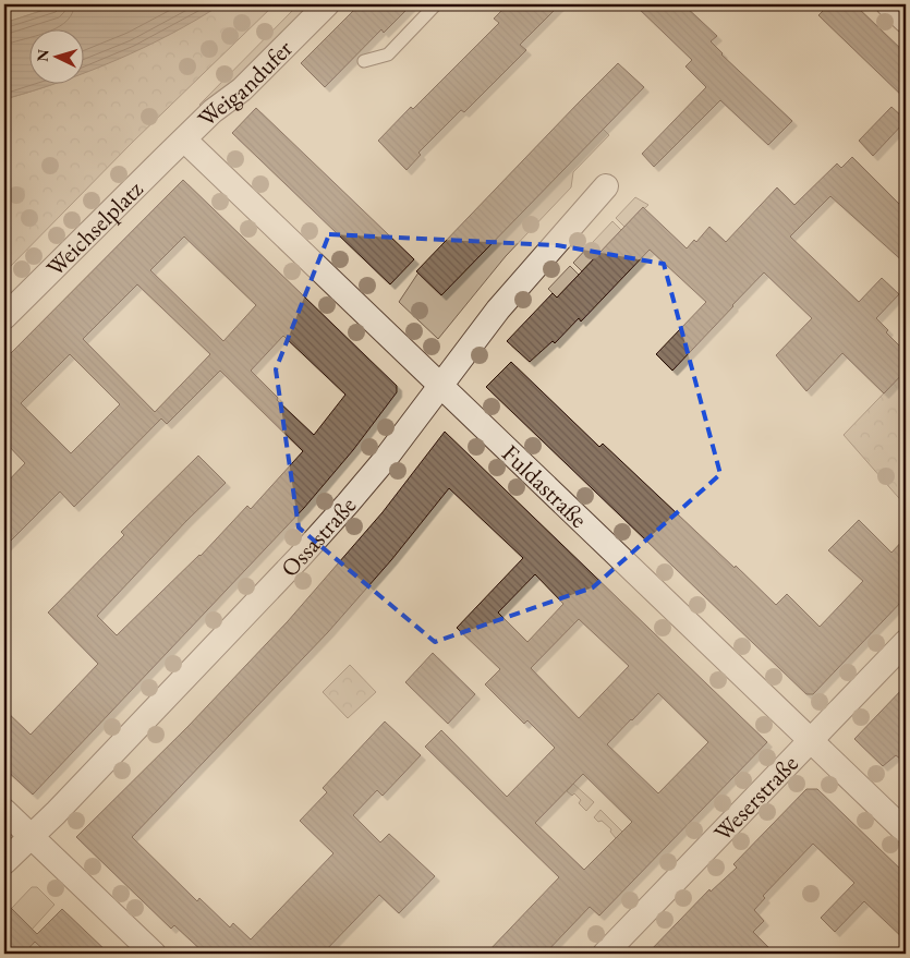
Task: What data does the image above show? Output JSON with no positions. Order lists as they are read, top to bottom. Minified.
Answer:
{"streets":{"street":["Weigandufer","Weichselplatz","Fuldastraße","Ossastraße","Weserstraße"]},"crossings":[["Weigandufer","Weichselplatz"],["Weigandufer","Fuldastraße"],["Weichselplatz","Fuldastraße"],["Fuldastraße","Ossastraße"],["Fuldastraße","Weserstraße"]],"north":"left"}
